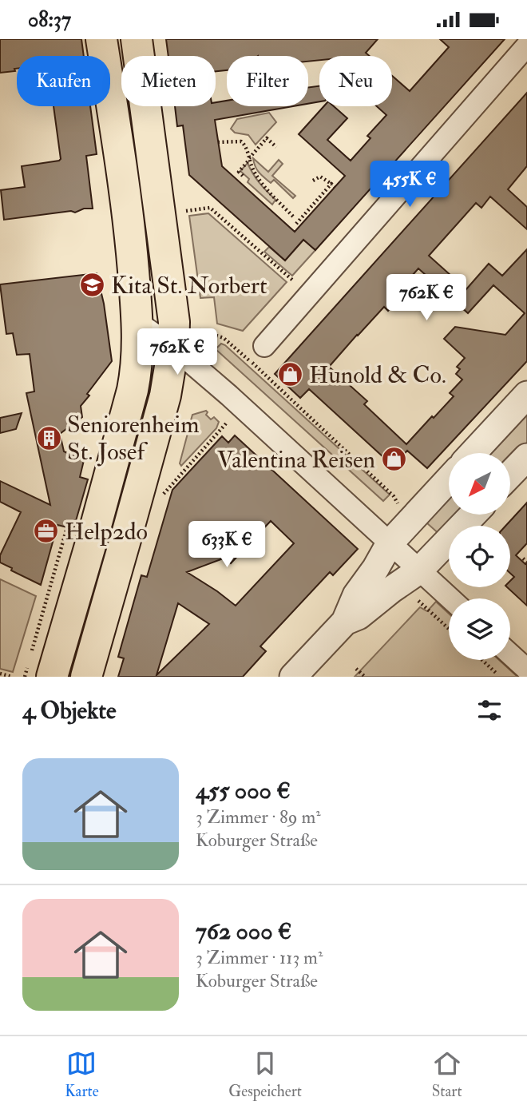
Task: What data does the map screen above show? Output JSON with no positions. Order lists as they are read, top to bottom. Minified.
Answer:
{"places":{"school or university":["Kita St. Norbert"],"shop":["Hunold & Co.","Valentina Reisen"],"building":["Seniorenheim St. Josef"],"office":["Help2do"]},"north":"bottom left","page":{"status":"08:37","chip":["Kaufen","Mieten","Filter","Neu"],"price":["455K €","762K €","762K €","633K €"],"heading":"4 Objekte","list":[{"name":"455 000 €","note":"3 Zimmer · 89 m² · Koburger Straße"},{"name":"762 000 €","note":"3 Zimmer · 113 m² · Koburger Straße"}],"tabs":["Karte","Gespeichert","Start"]}}
